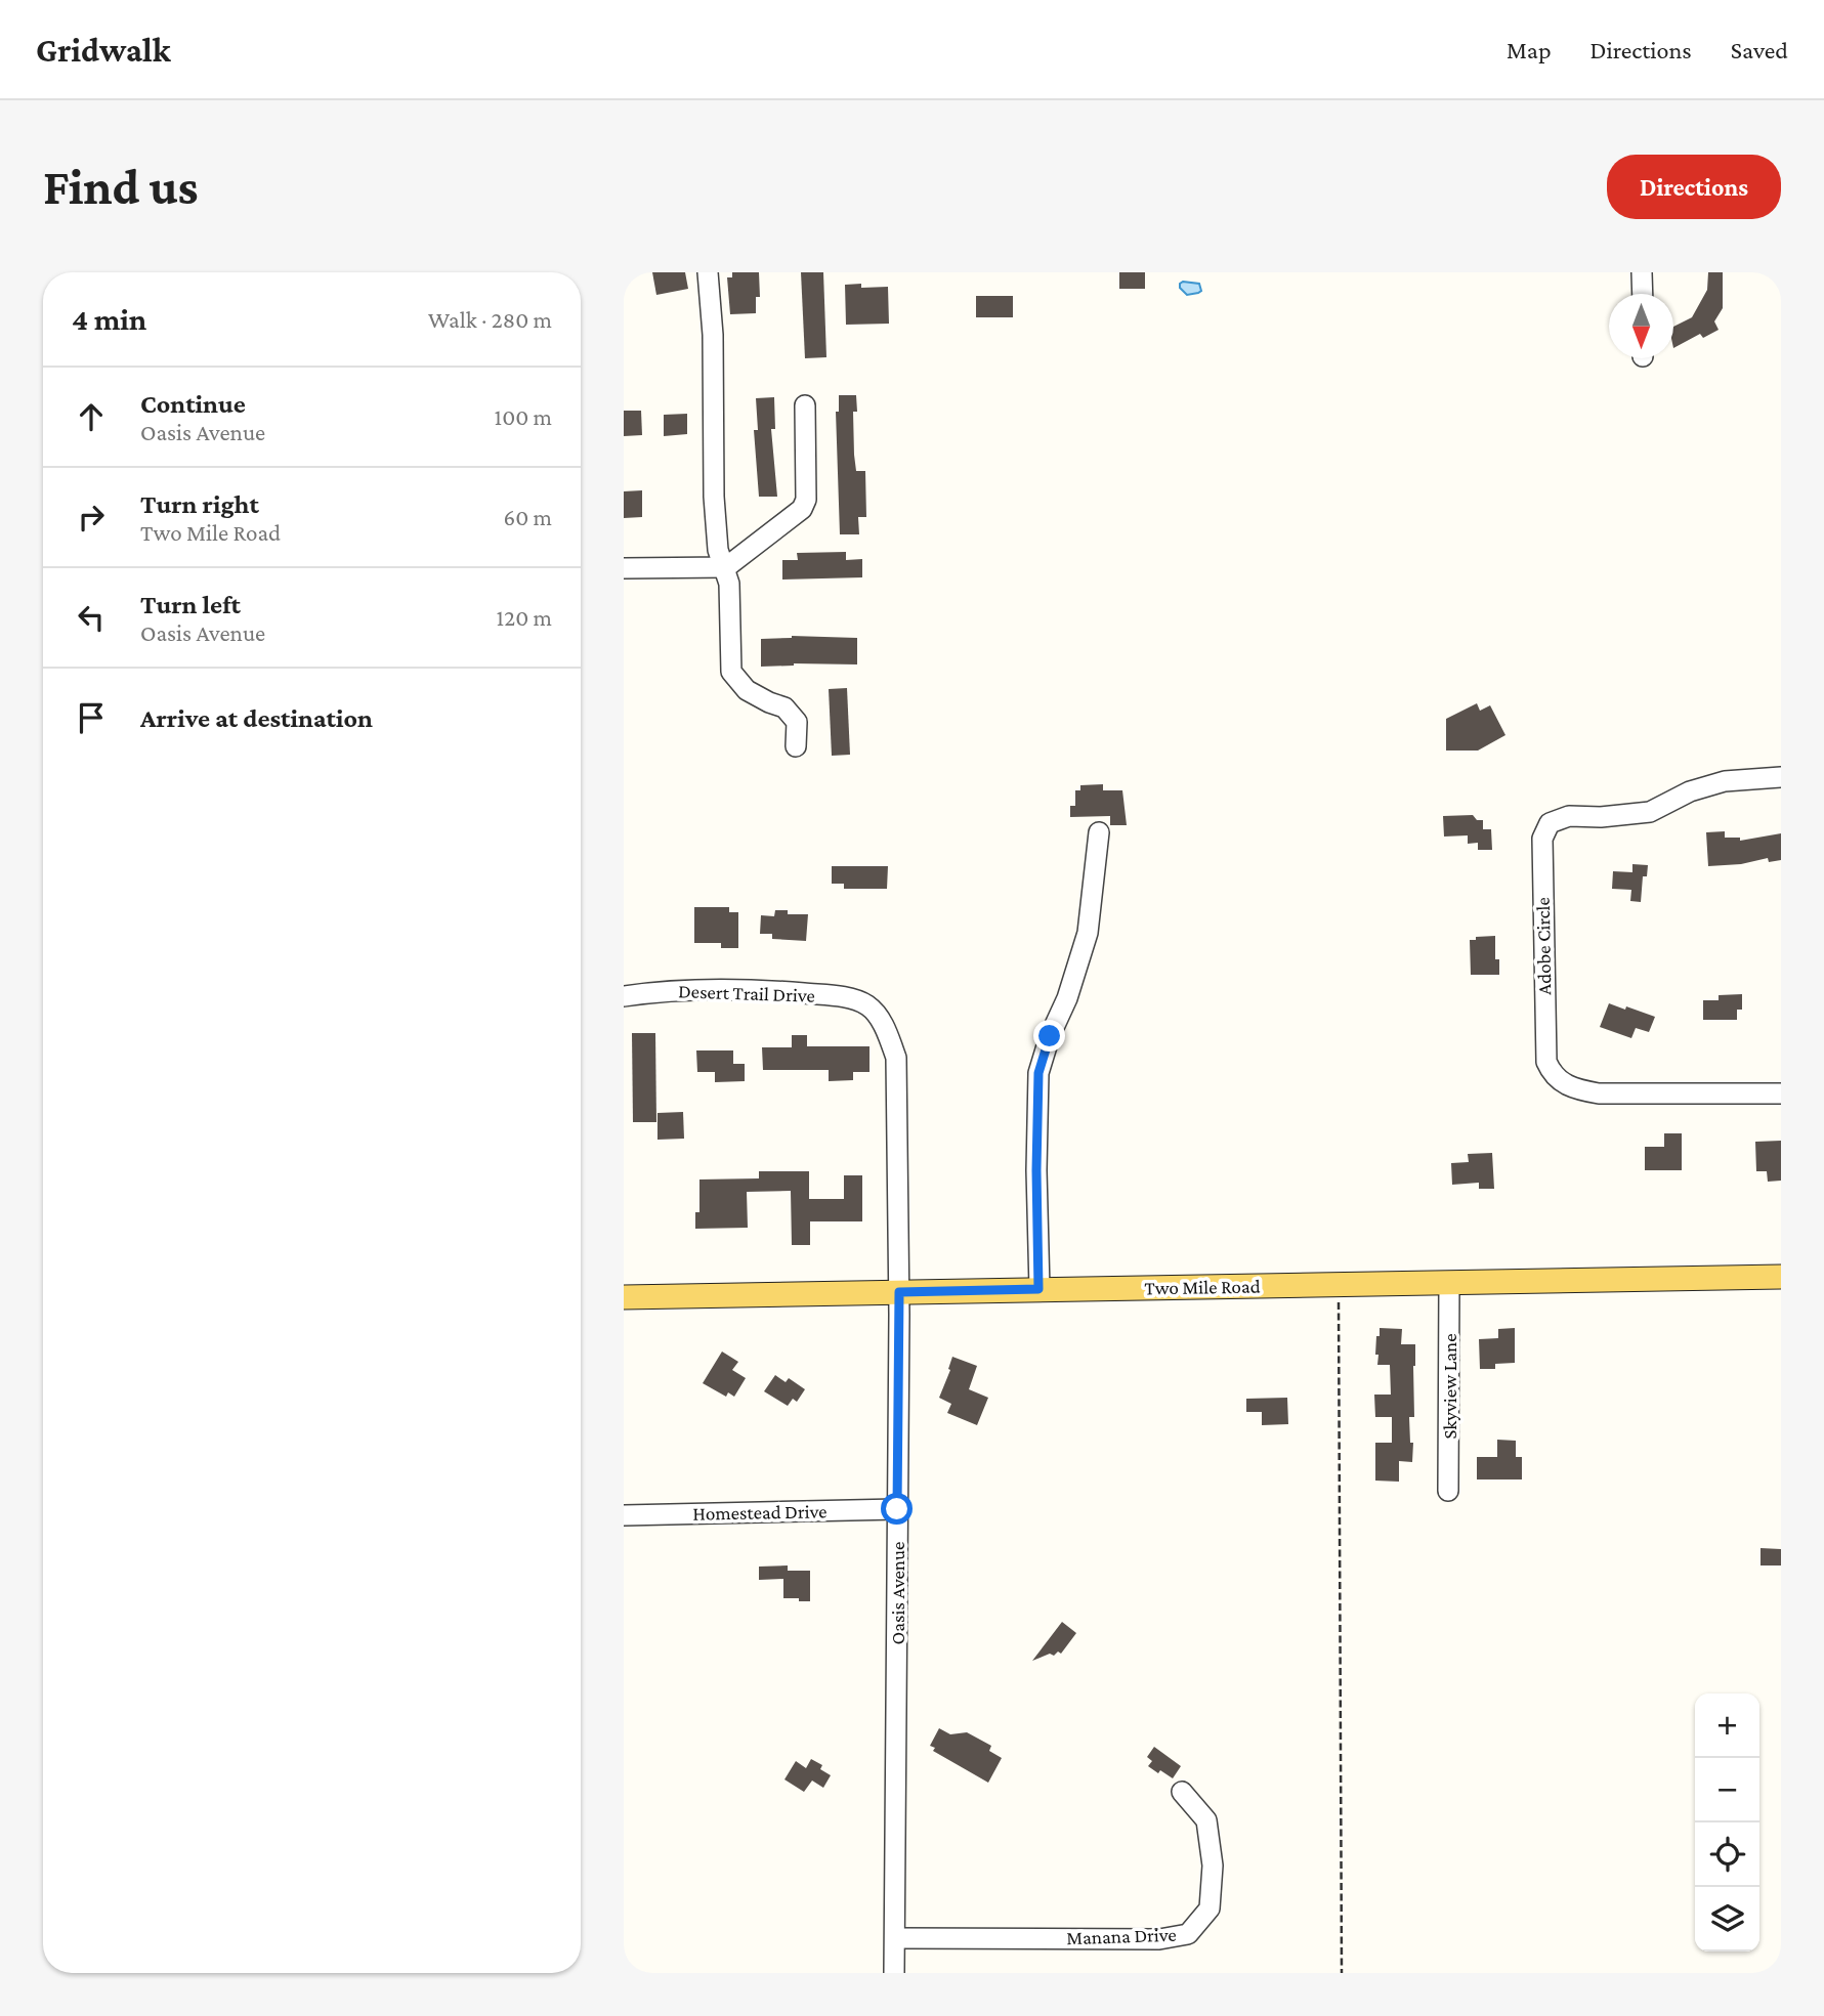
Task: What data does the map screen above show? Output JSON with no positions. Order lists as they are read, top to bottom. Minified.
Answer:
{"streets":{"main road":["Two Mile Road"],"street":["Adobe Circle","Desert Trail Drive","Skyview Lane","Homestead Drive","Oasis Avenue","Manana Drive"]},"crossings":[["Desert Trail Drive","Oasis Avenue"],["Two Mile Road","Skyview Lane"],["Two Mile Road","Oasis Avenue"],["Homestead Drive","Oasis Avenue"],["Oasis Avenue","Manana Drive"]],"north":"bottom","page":{"header":"Gridwalk","nav":["Map","Directions","Saved"],"buttons":"Directions","title":"Find us","heading":["4 min","Walk · 280 m"],"list":[["Continue","Oasis Avenue","100 m"],["Turn right","Two Mile Road","60 m"],["Turn left","Oasis Avenue","120 m"],"Arrive at destination"],"map_buttons":["+","−"]}}
